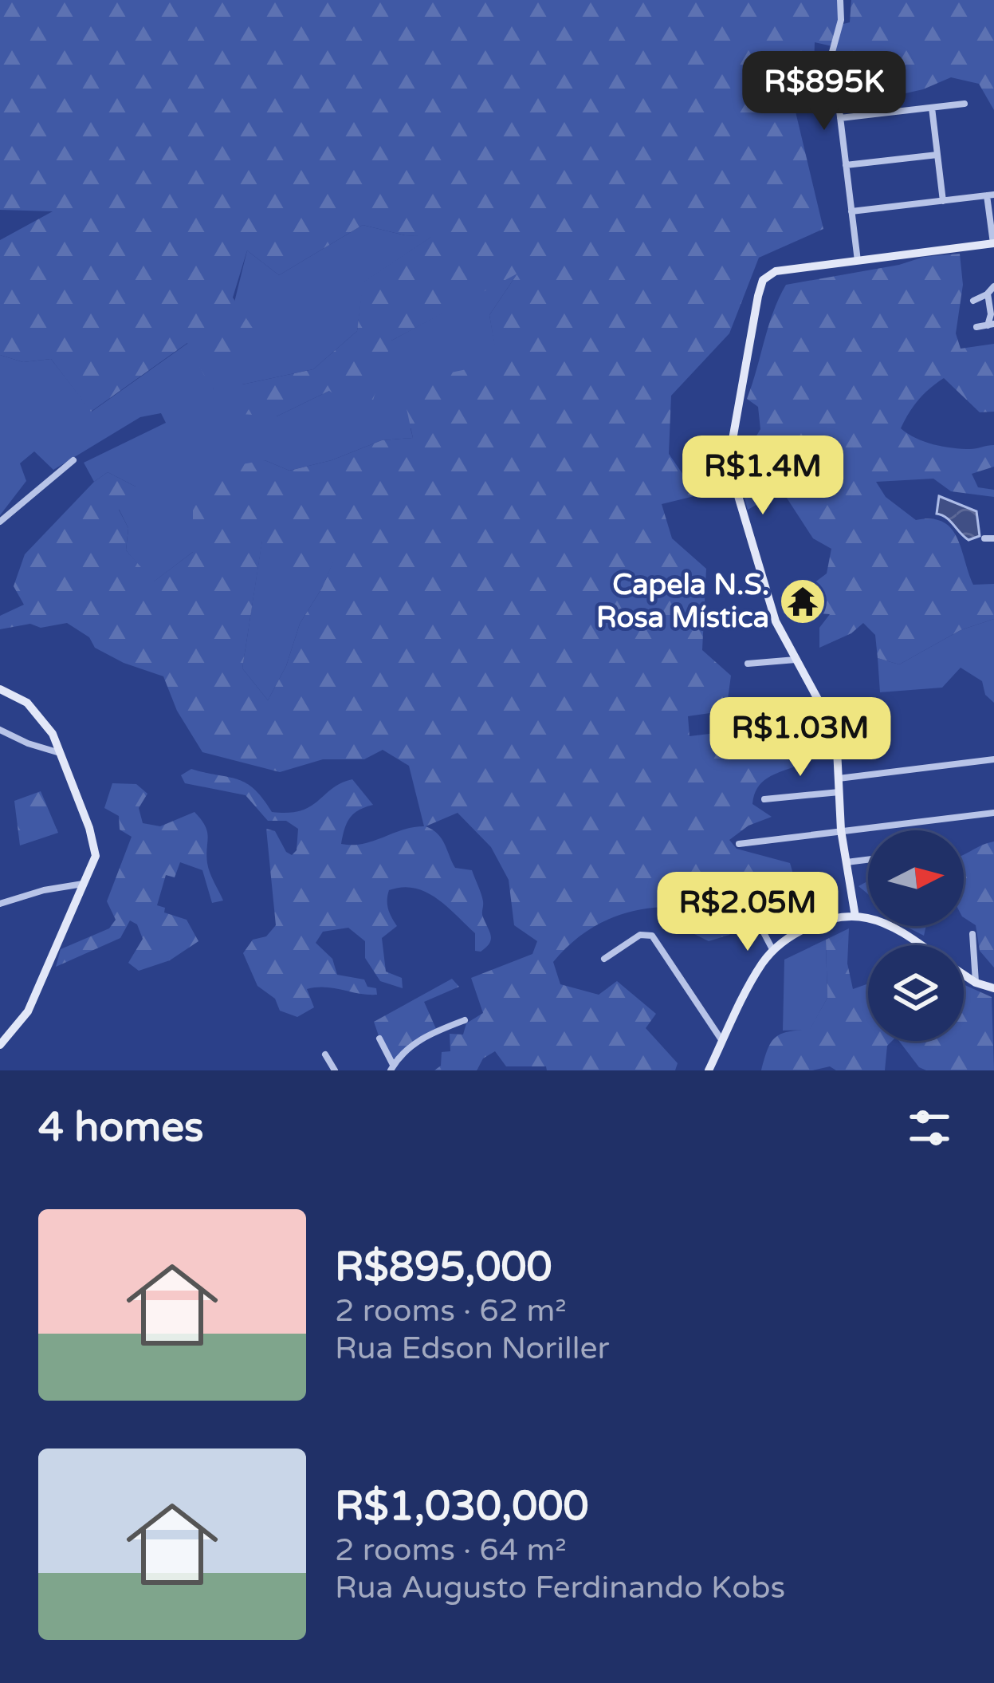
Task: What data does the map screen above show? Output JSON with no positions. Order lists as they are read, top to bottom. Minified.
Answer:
{"places":{"temple":["Capela N.S. Rosa Mística"]},"north":"right","page":{"price":["R$895K","R$1.4M","R$1.03M","R$2.05M"],"heading":"4 homes","list":[{"name":"R$895,000","note":"2 rooms · 62 m² · Rua Edson Noriller"},{"name":"R$1,030,000","note":"2 rooms · 64 m² · Rua Augusto Ferdinando Kobs"}]}}
